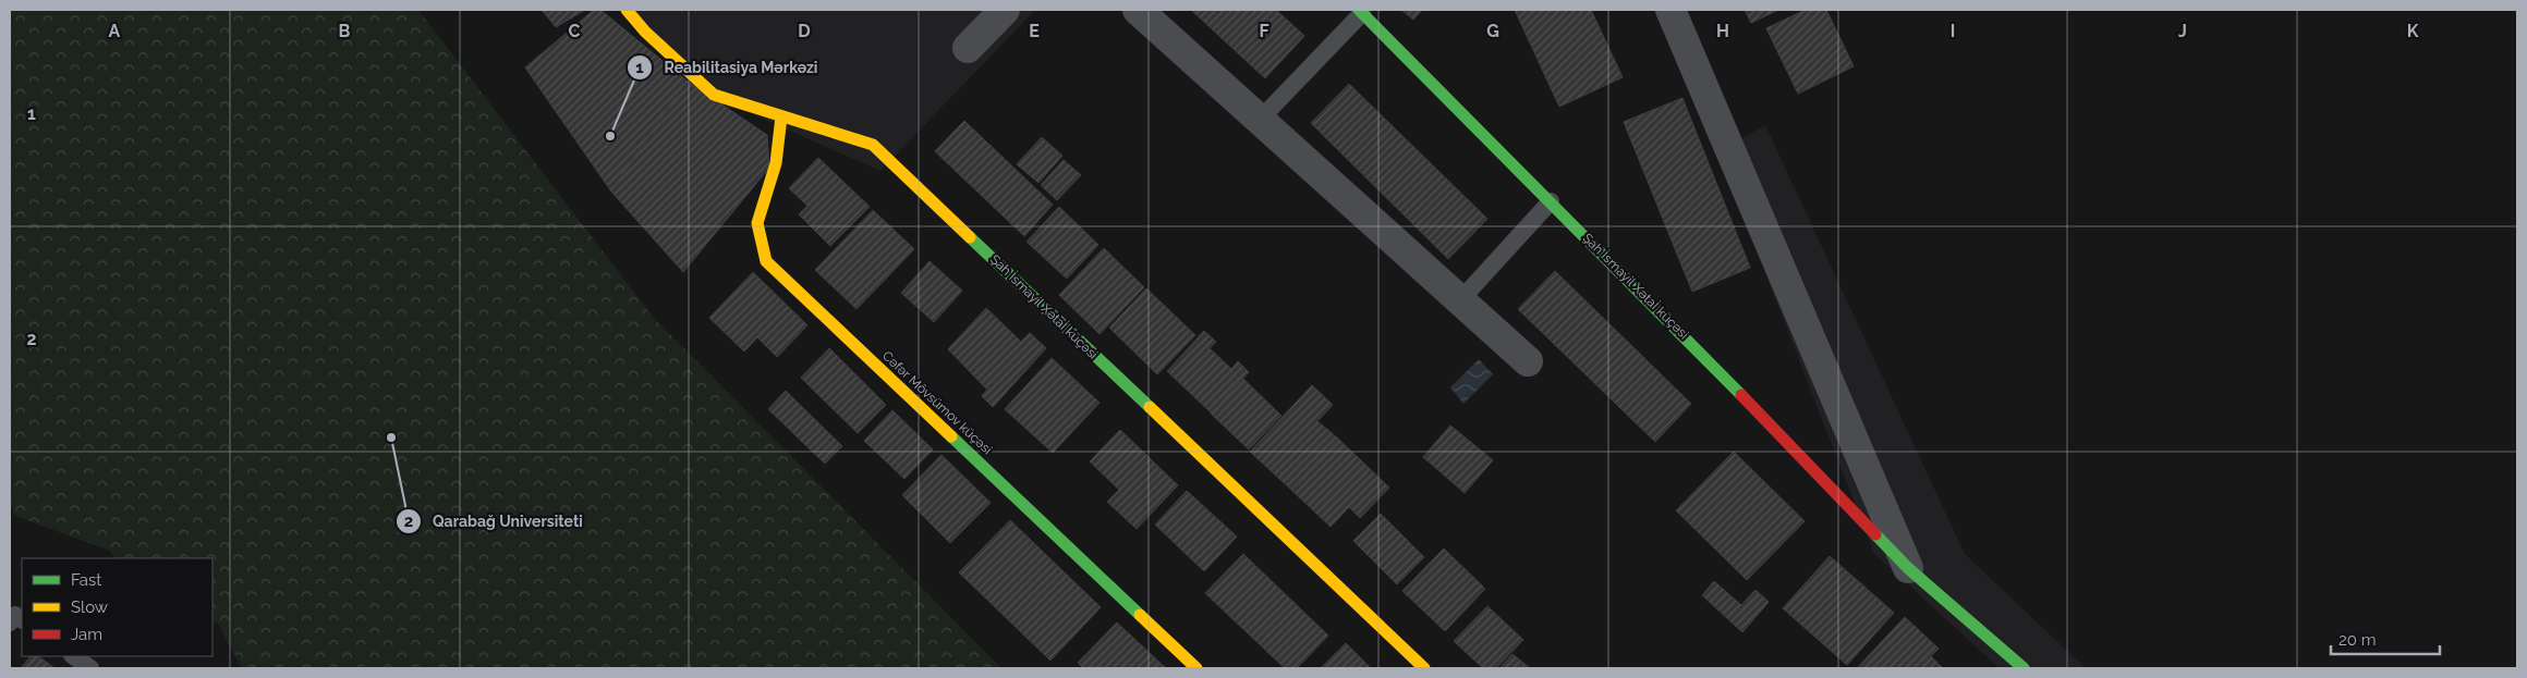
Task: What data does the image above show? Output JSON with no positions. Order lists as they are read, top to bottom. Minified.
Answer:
{"streets":{"street":["Şah İsmayil Xətaİ küçəsi","Cəfər Mövsümov küçəsi"]},"crossings":[["Şah İsmayil Xətaİ küçəsi","Cəfər Mövsümov küçəsi"]],"places":["Reabilitasiya Mərkəzi","Qarabağ Universiteti"],"legend":["Fast","Slow","Jam"],"scale_bar":"20 m","grid":{"columns":["A","B","C","D","E","F","G","H","I","J","K"],"rows":["1","2"]}}
